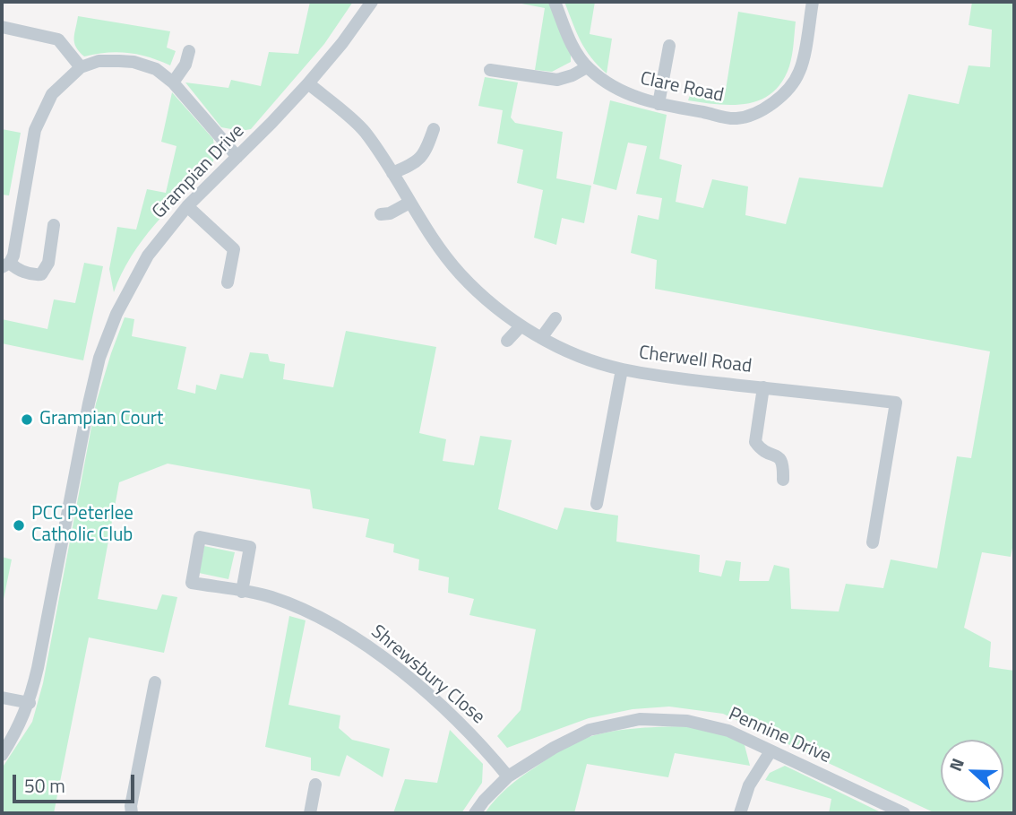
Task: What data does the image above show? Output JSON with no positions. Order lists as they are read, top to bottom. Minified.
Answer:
{"streets":{"street":["Clare Road","Grampian Drive","Cherwell Road","Shrewsbury Close","Pennine Drive"]},"crossings":[["Grampian Drive","Cherwell Road"],["Shrewsbury Close","Pennine Drive"]],"places":["Grampian Court","PCC Peterlee Catholic Club"],"scale_bar":"50 m","north":"left"}
